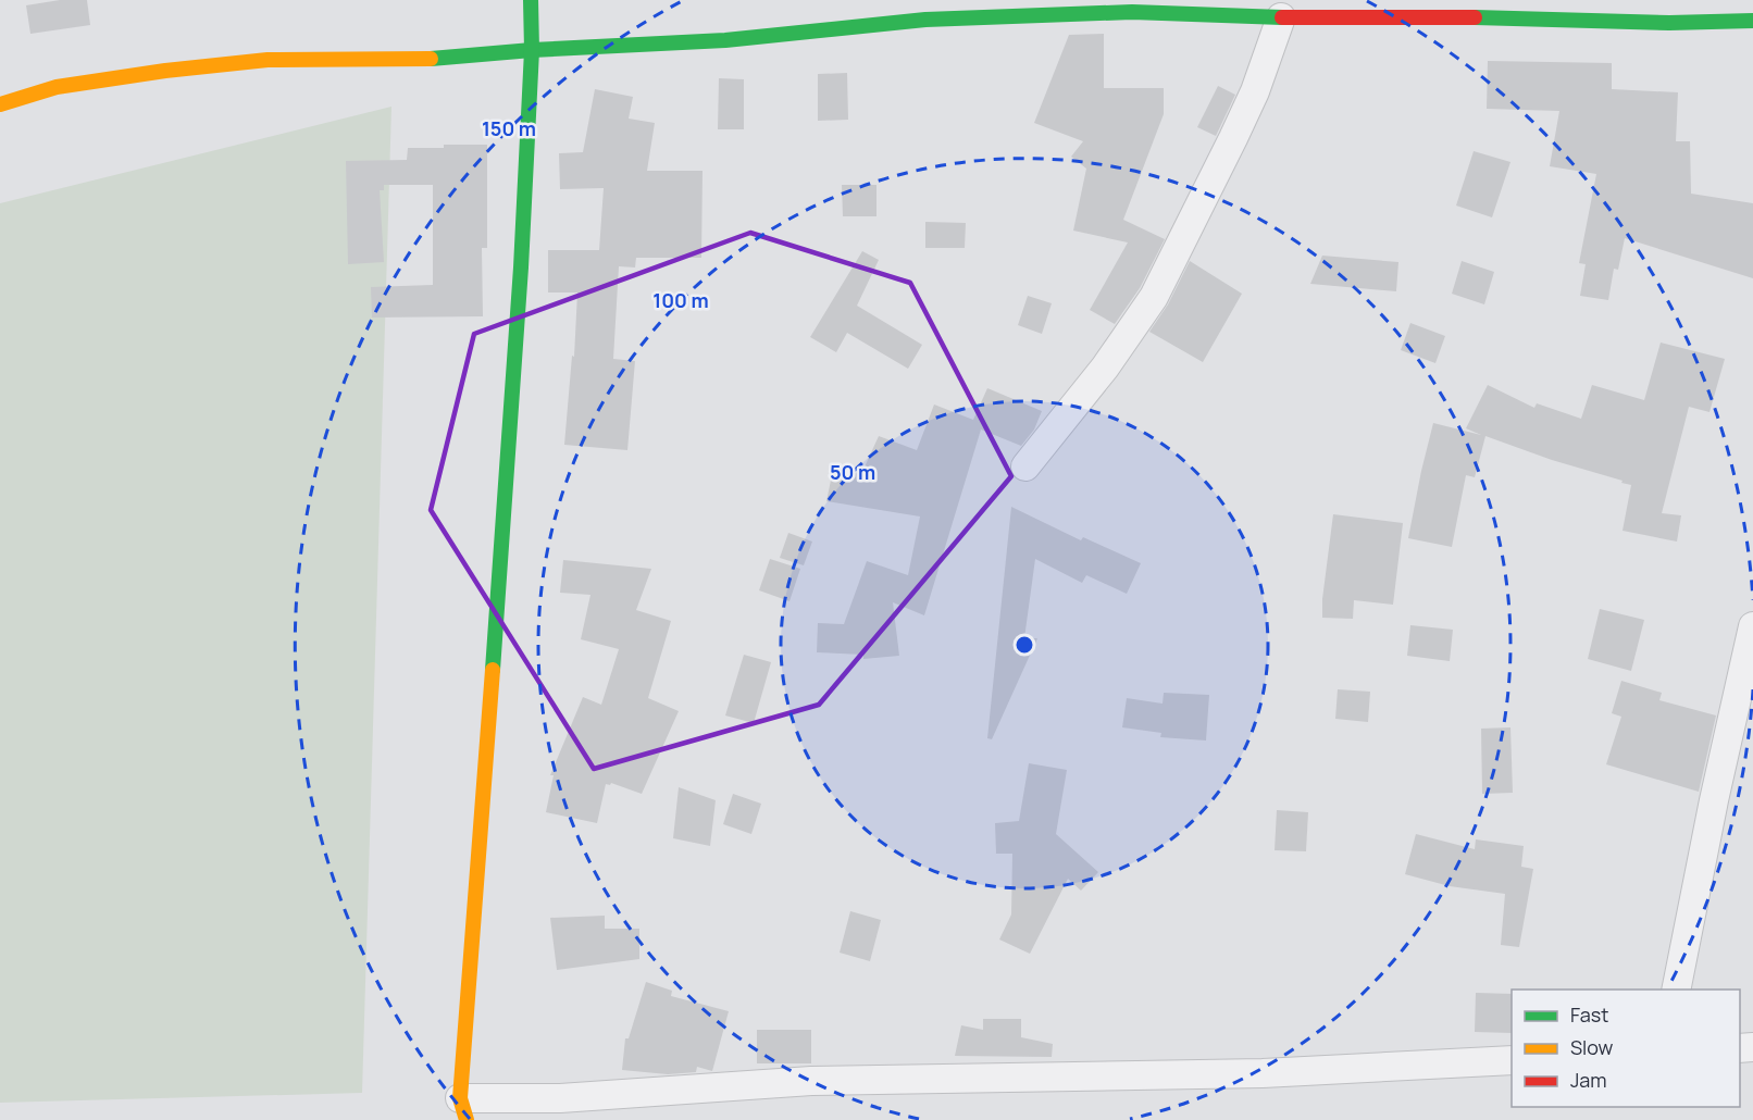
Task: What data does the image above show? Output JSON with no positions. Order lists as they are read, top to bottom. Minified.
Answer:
{"legend":["Fast","Slow","Jam"],"rings":["150 m","100 m","50 m"]}
